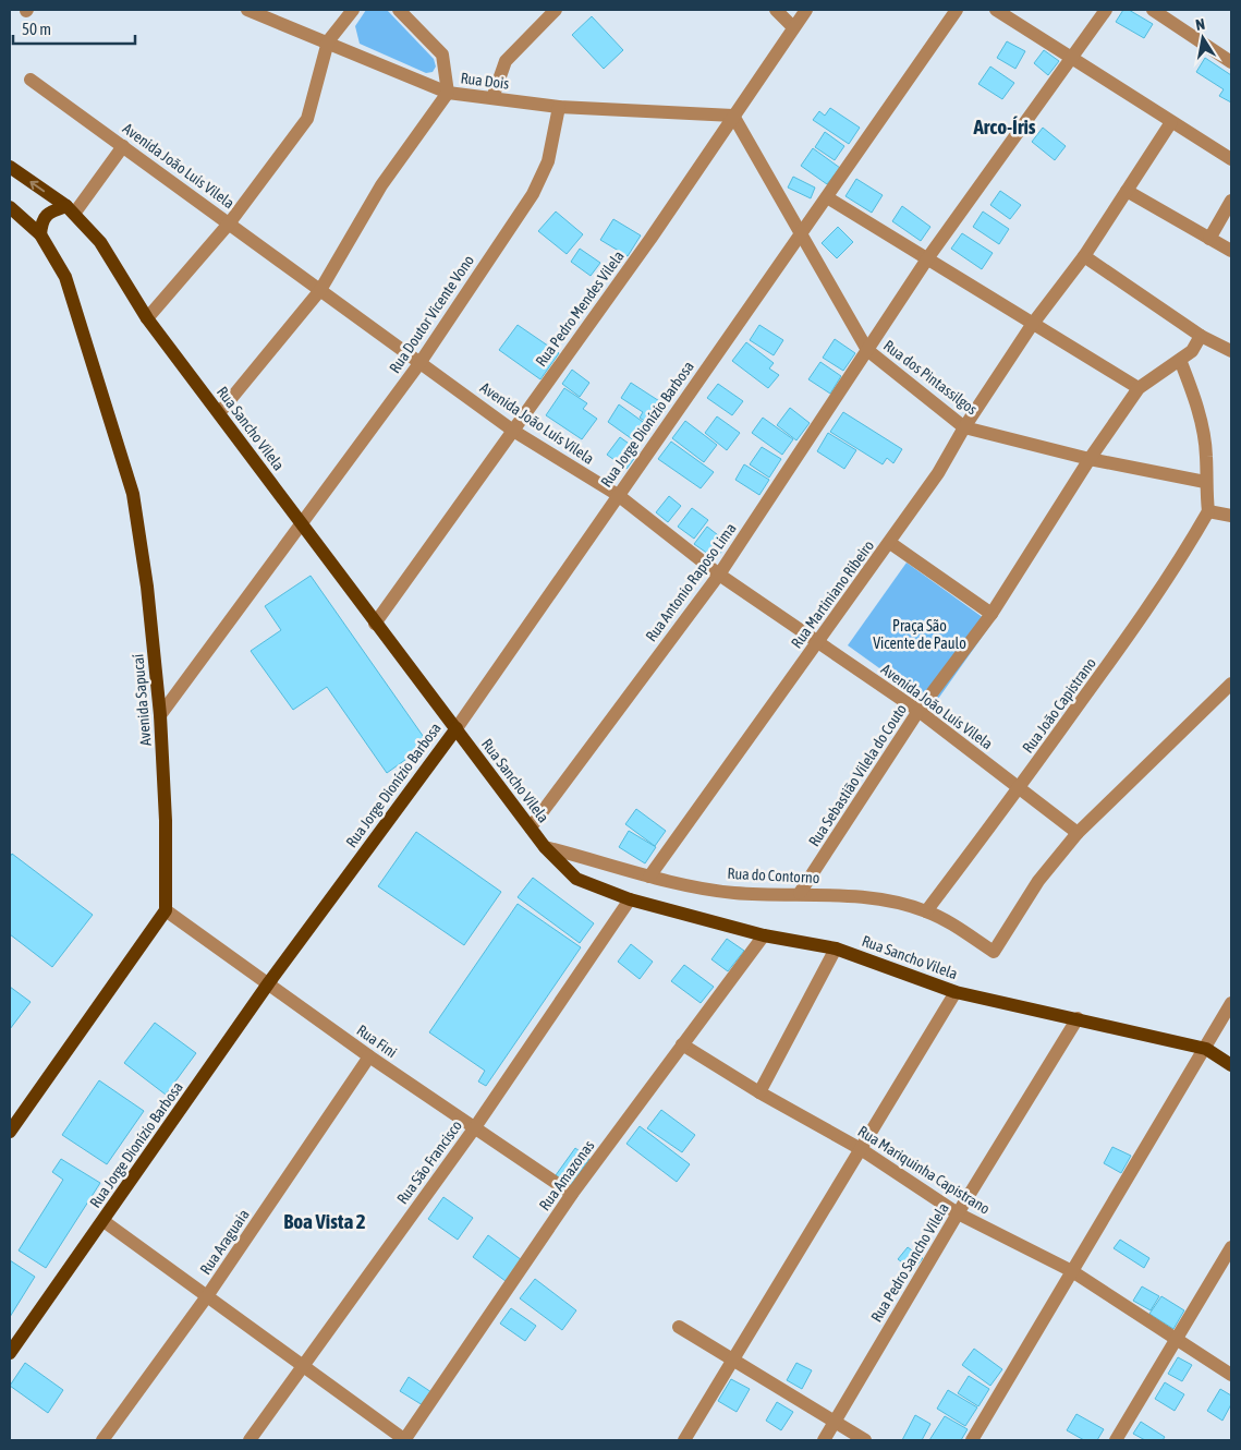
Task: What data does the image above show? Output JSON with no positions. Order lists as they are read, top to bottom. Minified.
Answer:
{"streets":{"main road":["Rua Jorge Dionízio Barbosa","Rua Sancho Vilela","Avenida Sapucaí"],"street":["Rua Dois","Avenida João Luís Vilela","Rua Pedro Mendes Vilela","Rua Doutor Vicente Vono","Rua dos Pintassilgos","Rua Antonio Raposo Lima","Rua Martiniano Ribeiro","Rua João Capistrano","Rua Sebastião Vilela do Couto","Rua do Contorno","Rua Fini","Rua São Francisco","Rua Mariquinha Capistrano","Rua Amazonas","Rua Araguaia","Rua Pedro Sancho Vilela"]},"crossings":[["Rua Dois","Rua Pedro Mendes Vilela"],["Rua Dois","Rua Doutor Vicente Vono"],["Rua Dois","Rua dos Pintassilgos"],["Avenida João Luís Vilela","Rua Pedro Mendes Vilela"],["Avenida João Luís Vilela","Rua Doutor Vicente Vono"],["Avenida João Luís Vilela","Rua Jorge Dionízio Barbosa"],["Avenida João Luís Vilela","Rua Antonio Raposo Lima"],["Avenida João Luís Vilela","Rua Martiniano Ribeiro"],["Avenida João Luís Vilela","Rua João Capistrano"],["Avenida João Luís Vilela","Rua Sebastião Vilela do Couto"],["Avenida João Luís Vilela","Rua do Contorno"],["Rua Pedro Mendes Vilela","Rua dos Pintassilgos"],["Rua Pedro Mendes Vilela","Rua Sancho Vilela"],["Rua Doutor Vicente Vono","Rua Sancho Vilela"],["Rua Doutor Vicente Vono","Avenida Sapucaí"],["Rua dos Pintassilgos","Rua Jorge Dionízio Barbosa"],["Rua dos Pintassilgos","Rua Antonio Raposo Lima"],["Rua dos Pintassilgos","Rua Martiniano Ribeiro"],["Rua dos Pintassilgos","Rua Sebastião Vilela do Couto"],["Rua Jorge Dionízio Barbosa","Rua Sancho Vilela"],["Rua Jorge Dionízio Barbosa","Rua Fini"],["Rua Sancho Vilela","Rua Antonio Raposo Lima"],["Rua Sancho Vilela","Rua do Contorno"],["Rua Sancho Vilela","Rua São Francisco"],["Rua Sancho Vilela","Rua Amazonas"],["Rua Sancho Vilela","Rua Pedro Sancho Vilela"],["Rua Martiniano Ribeiro","Rua do Contorno"],["Avenida Sapucaí","Rua Fini"],["Rua João Capistrano","Rua do Contorno"],["Rua Sebastião Vilela do Couto","Rua do Contorno"],["Rua Fini","Rua São Francisco"],["Rua Fini","Rua Amazonas"],["Rua Fini","Rua Araguaia"],["Rua Mariquinha Capistrano","Rua Amazonas"],["Rua Mariquinha Capistrano","Rua Pedro Sancho Vilela"]],"districts":["Arco-Íris","Boa Vista 2"],"parks":["Praça São Vicente de Paulo"],"scale_bar":"50 m","north":"top"}
